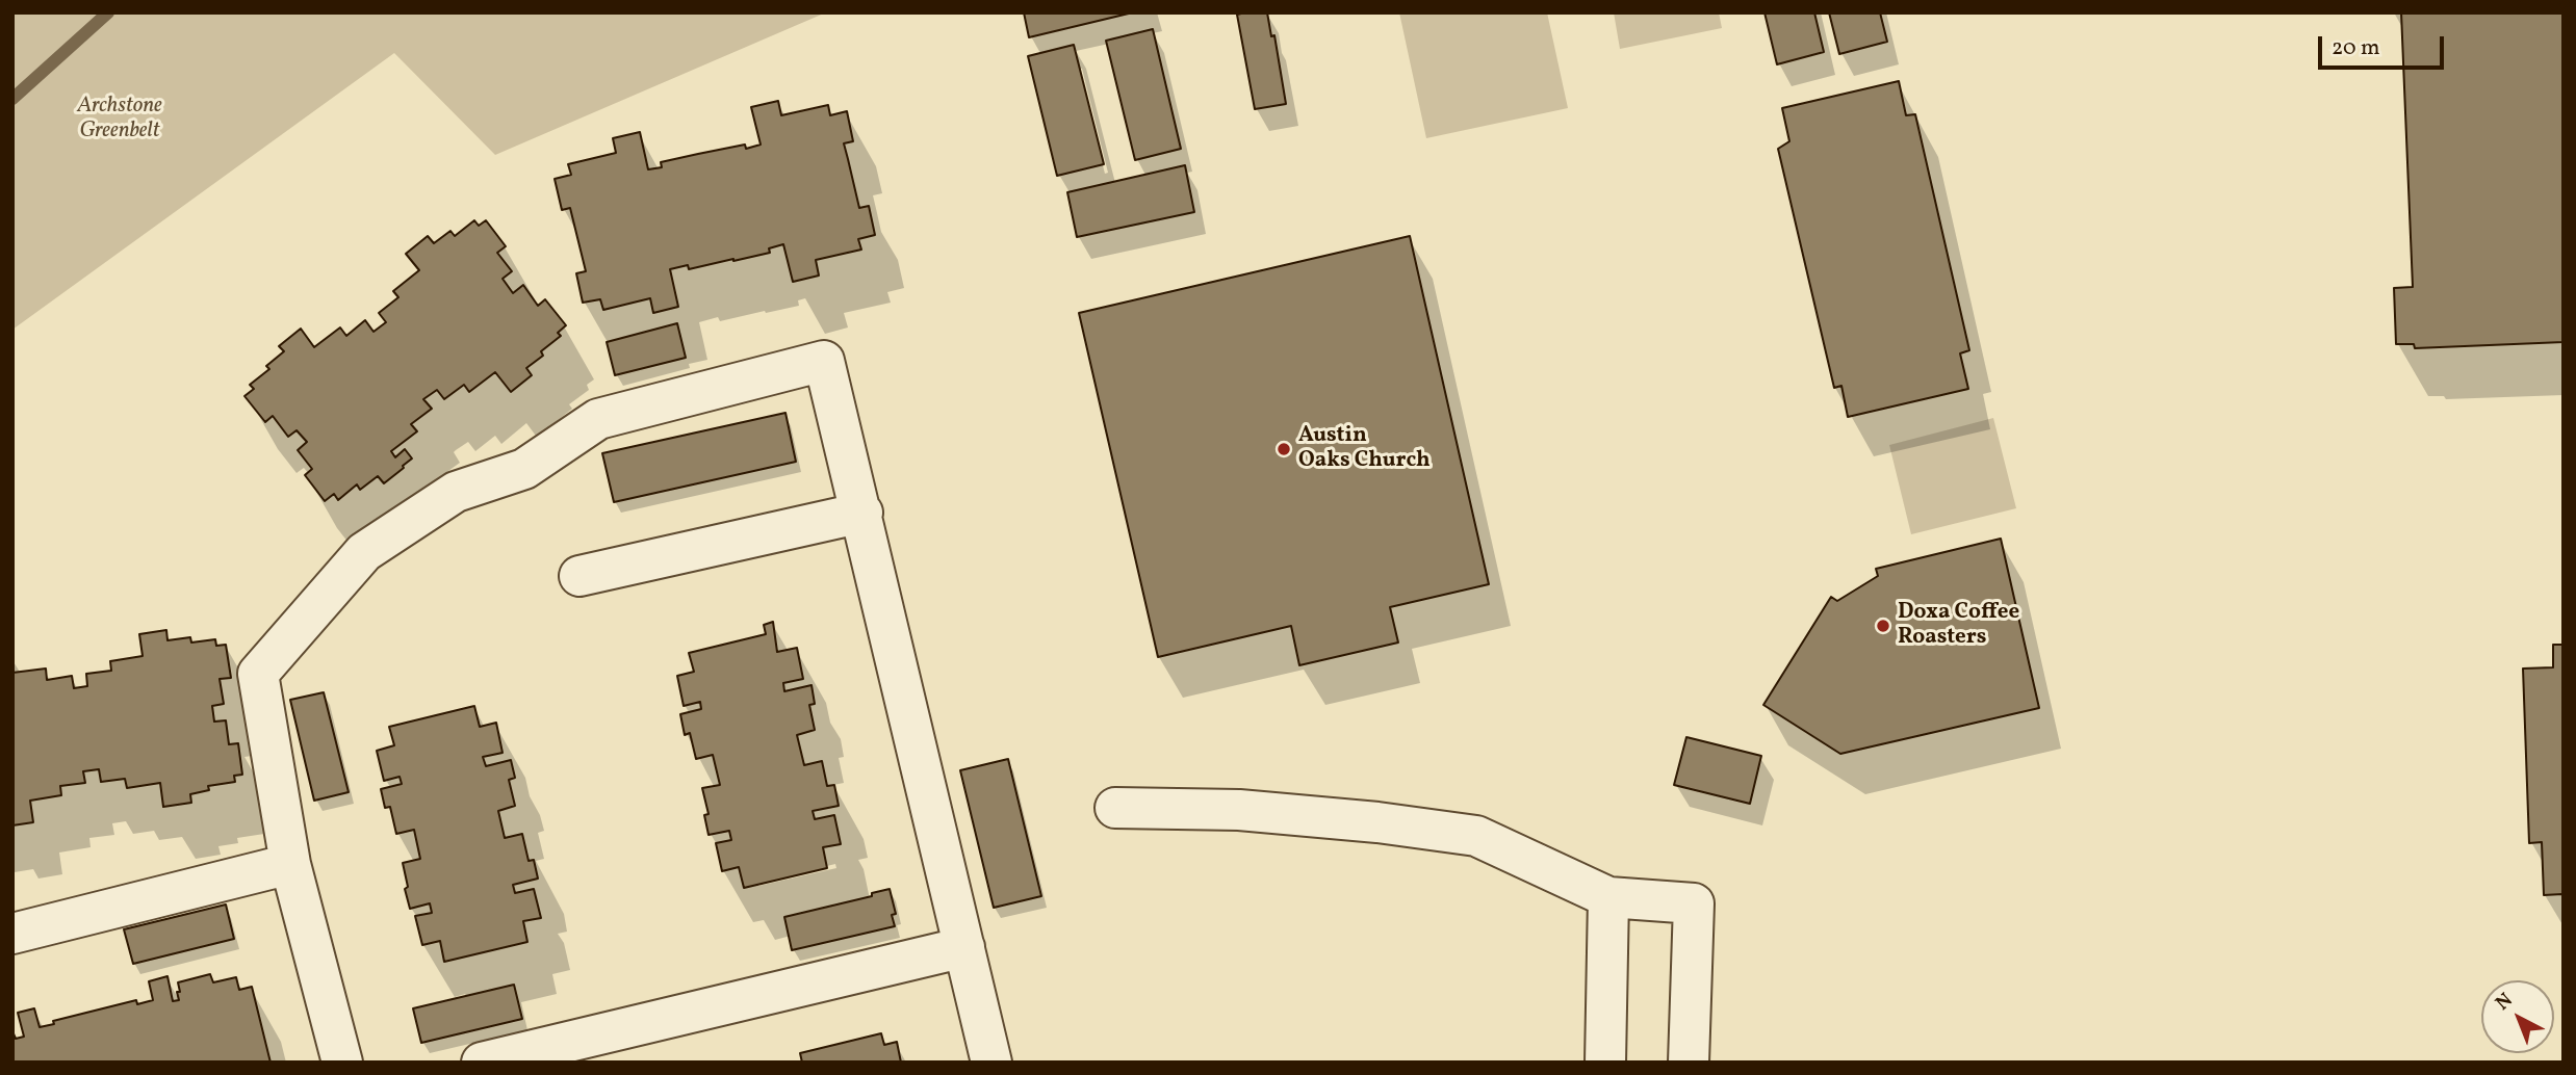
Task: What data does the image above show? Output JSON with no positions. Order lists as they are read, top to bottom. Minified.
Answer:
{"parks":["Archstone Greenbelt"],"places":["Austin Oaks Church","Doxa Coffee Roasters"],"scale_bar":"20 m","north":"top left"}
